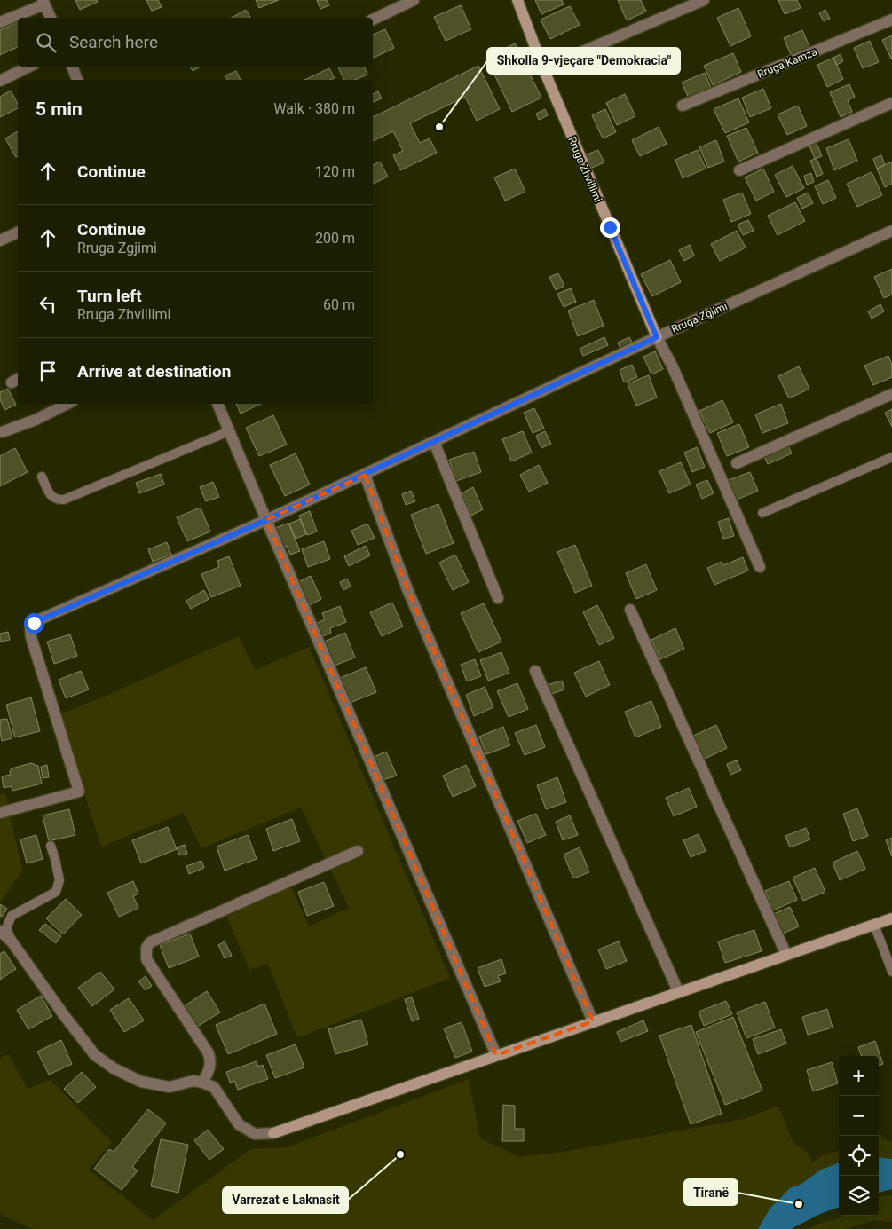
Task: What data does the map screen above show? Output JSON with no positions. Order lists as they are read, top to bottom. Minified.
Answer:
{"streets":{"street":["Rruga Kamza","Rruga Zhvillimi","Rruga Zgjimi"]},"crossings":[["Rruga Zhvillimi","Rruga Zgjimi"]],"places":["Shkolla 9-vjeçare \"Demokracia\"","Varrezat e Laknasit","Tiranë"],"page":{"search":"Search here","heading":["5 min","Walk · 380 m"],"list":[["Continue","120 m"],["Continue","Rruga Zgjimi","200 m"],["Turn left","Rruga Zhvillimi","60 m"],"Arrive at destination"],"map_buttons":["+","−"]}}
